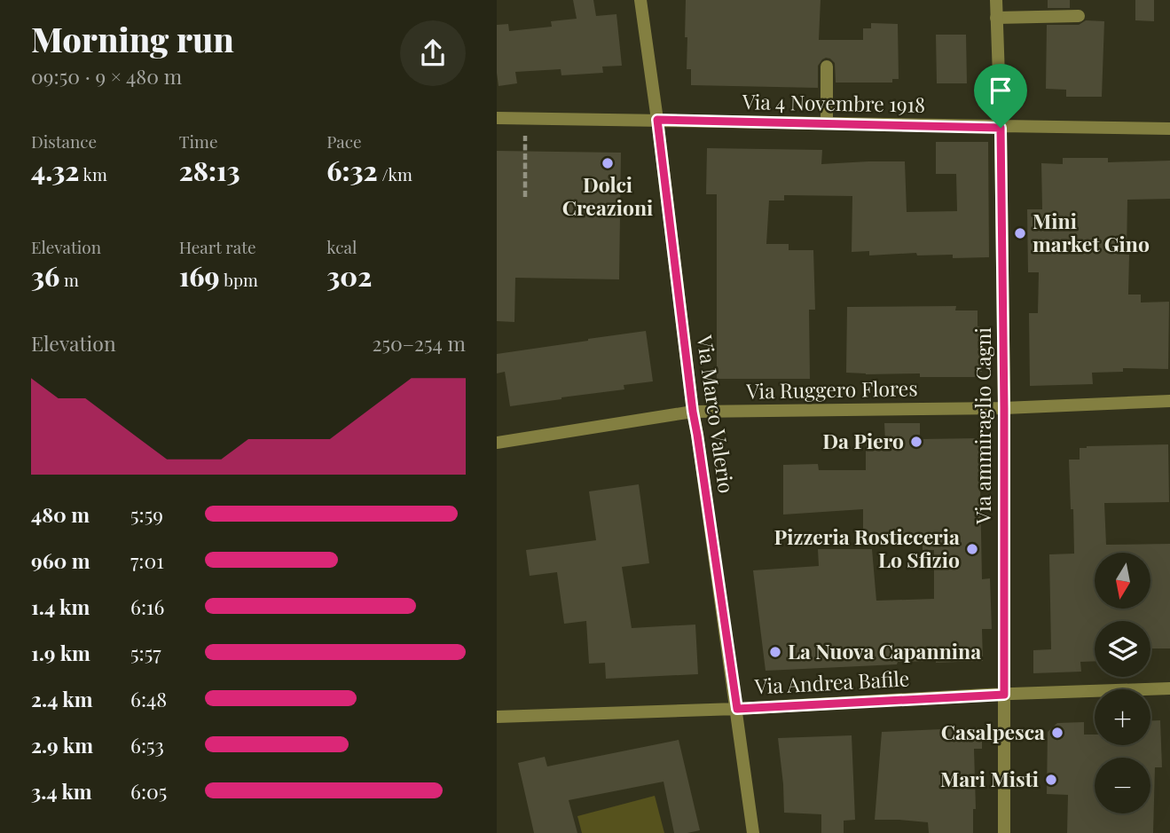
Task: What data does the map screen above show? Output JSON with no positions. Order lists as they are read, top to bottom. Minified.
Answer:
{"streets":{"street":["Via 4 Novembre 1918","Via Ruggero Flores","Via Marco Valerio","Via ammiraglio Cagni","Via Andrea Bafile"]},"crossings":[["Via 4 Novembre 1918","Via Marco Valerio"],["Via 4 Novembre 1918","Via ammiraglio Cagni"],["Via Ruggero Flores","Via Marco Valerio"],["Via Ruggero Flores","Via ammiraglio Cagni"],["Via Marco Valerio","Via Andrea Bafile"],["Via ammiraglio Cagni","Via Andrea Bafile"]],"places":["Dolci Creazioni","Mini market Gino","Da Piero","Pizzeria Rosticceria Lo Sfizio","La Nuova Capannina","Casalpesca","Mari Misti"],"north":"bottom","page":{"heading":["Morning run","09:50 · 9 × 480 m"],"stats":[["Distance","4.32 km"],["Time","28:13"],["Pace","6:32 /km"],["Elevation","36 m"],["Heart rate","169 bpm"],["kcal","302"]],"chart":["Elevation","250–254 m"],"list":[{"name":"480 m","note":"5:59"},{"name":"960 m","note":"7:01"},{"name":"1.4 km","note":"6:16"},{"name":"1.9 km","note":"5:57"},{"name":"2.4 km","note":"6:48"},{"name":"2.9 km","note":"6:53"},{"name":"3.4 km","note":"6:05"}],"map_buttons":["+","−"]}}
